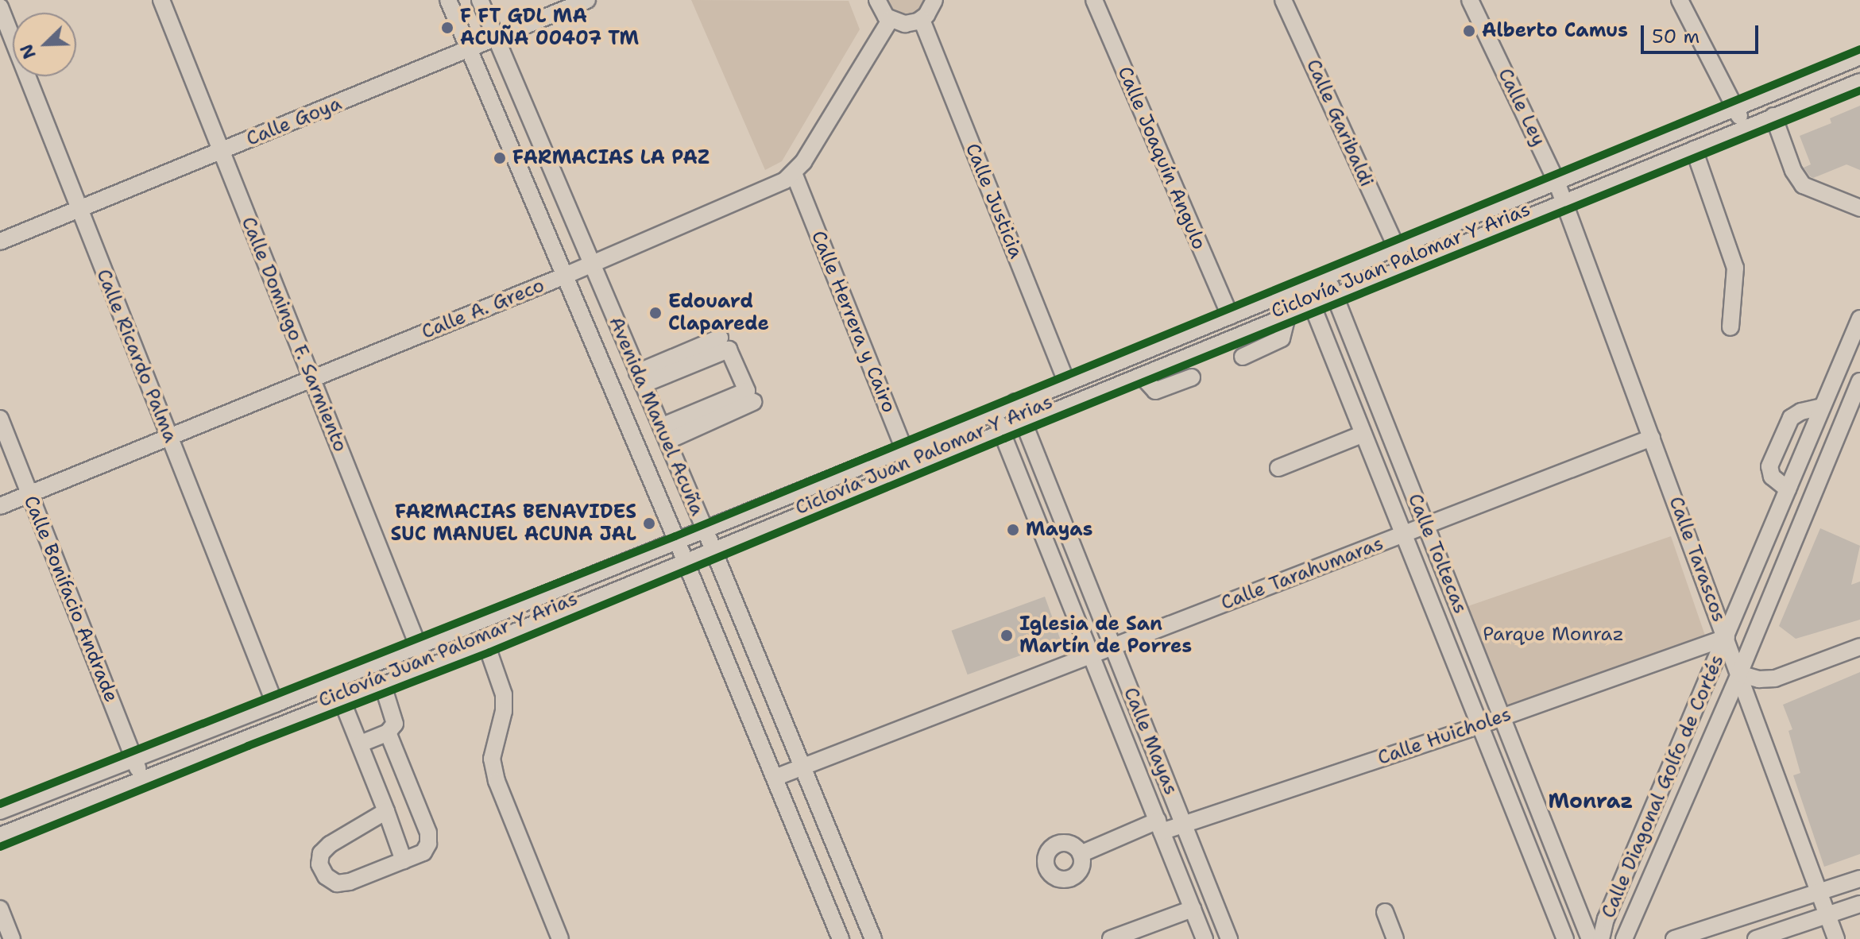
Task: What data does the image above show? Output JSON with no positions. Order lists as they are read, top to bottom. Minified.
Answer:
{"streets":{"street":["Calle Ley","Calle Goya","Calle Garibaldi","Calle Joaquín Angulo","Calle Justicia","Calle A. Greco","Calle Herrera y Cairo","Calle Domingo F. Sarmiento","Calle Ricardo Palma","Avenida Manuel Acuña","Calle Toltecas","Calle Tarascos","Calle Tarahumaras","Calle Bonifacio Andrade","Calle Huicholes","Calle Mayas","Calle Diagonal Golfo de Cortés"],"cycle path":["Ciclovía Juan Palomar Y Arias"]},"crossings":[["Calle Ley","Calle Tarascos"],["Calle Goya","Calle Domingo F. Sarmiento"],["Calle Goya","Calle Ricardo Palma"],["Calle Goya","Avenida Manuel Acuña"],["Calle A. Greco","Calle Herrera y Cairo"],["Calle A. Greco","Calle Domingo F. Sarmiento"],["Calle A. Greco","Calle Ricardo Palma"],["Calle A. Greco","Avenida Manuel Acuña"],["Calle A. Greco","Calle Bonifacio Andrade"],["Avenida Manuel Acuña","Calle Tarahumaras"],["Calle Toltecas","Calle Tarahumaras"],["Calle Toltecas","Calle Huicholes"],["Calle Tarascos","Calle Tarahumaras"],["Calle Tarascos","Calle Huicholes"],["Calle Tarascos","Calle Diagonal Golfo de Cortés"],["Calle Tarahumaras","Calle Mayas"],["Calle Huicholes","Calle Mayas"],["Calle Huicholes","Calle Diagonal Golfo de Cortés"]],"districts":["Monraz"],"parks":["Parque Monraz"],"places":["F FT GDL MA ACUÑA 00407 TM","Alberto Camus","FARMACIAS LA PAZ","Edouard Claparede","FARMACIAS BENAVIDES SUC MANUEL ACUNA JAL","Mayas","Iglesia de San Martín de Porres"],"scale_bar":"50 m","north":"bottom left"}
